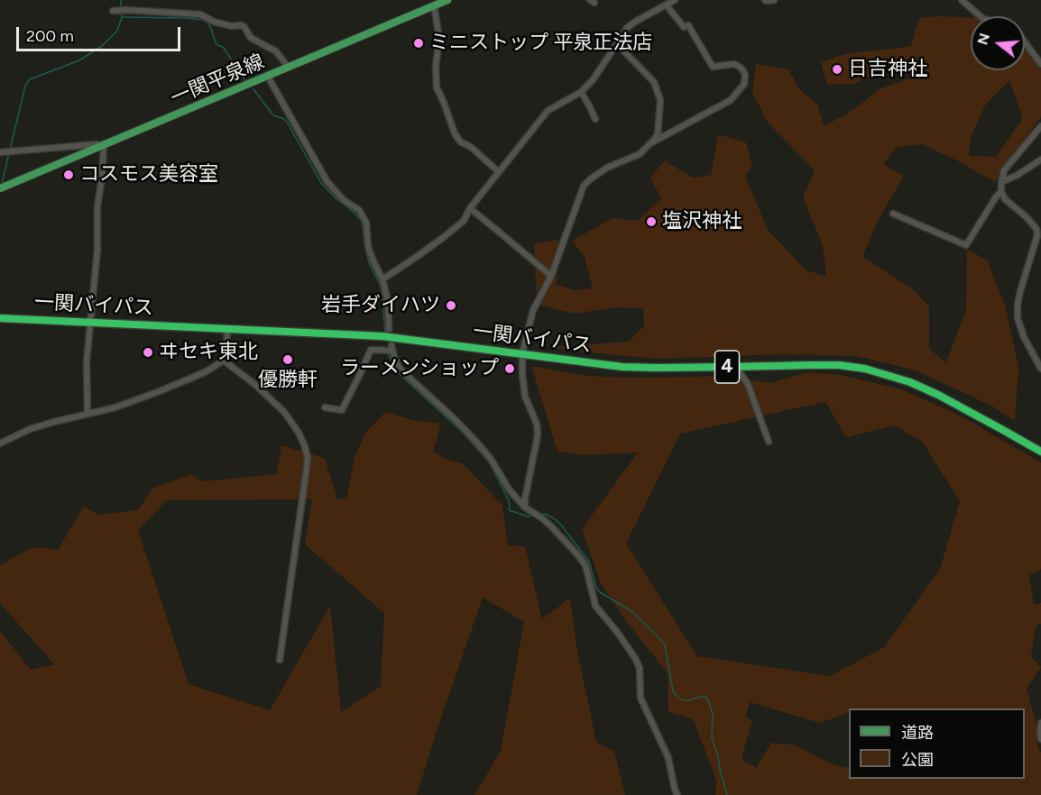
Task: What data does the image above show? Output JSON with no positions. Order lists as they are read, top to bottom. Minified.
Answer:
{"streets":{"highway":["一関バイパス","4"],"main road":["一関平泉線"]},"places":["ミニストップ 平泉正法店","日吉神社","コスモス美容室","塩沢神社","岩手ダイハツ","ヰセキ東北","優勝軒","ラーメンショップ"],"legend":["道路","公園"],"scale_bar":"200 m","north":"left"}
